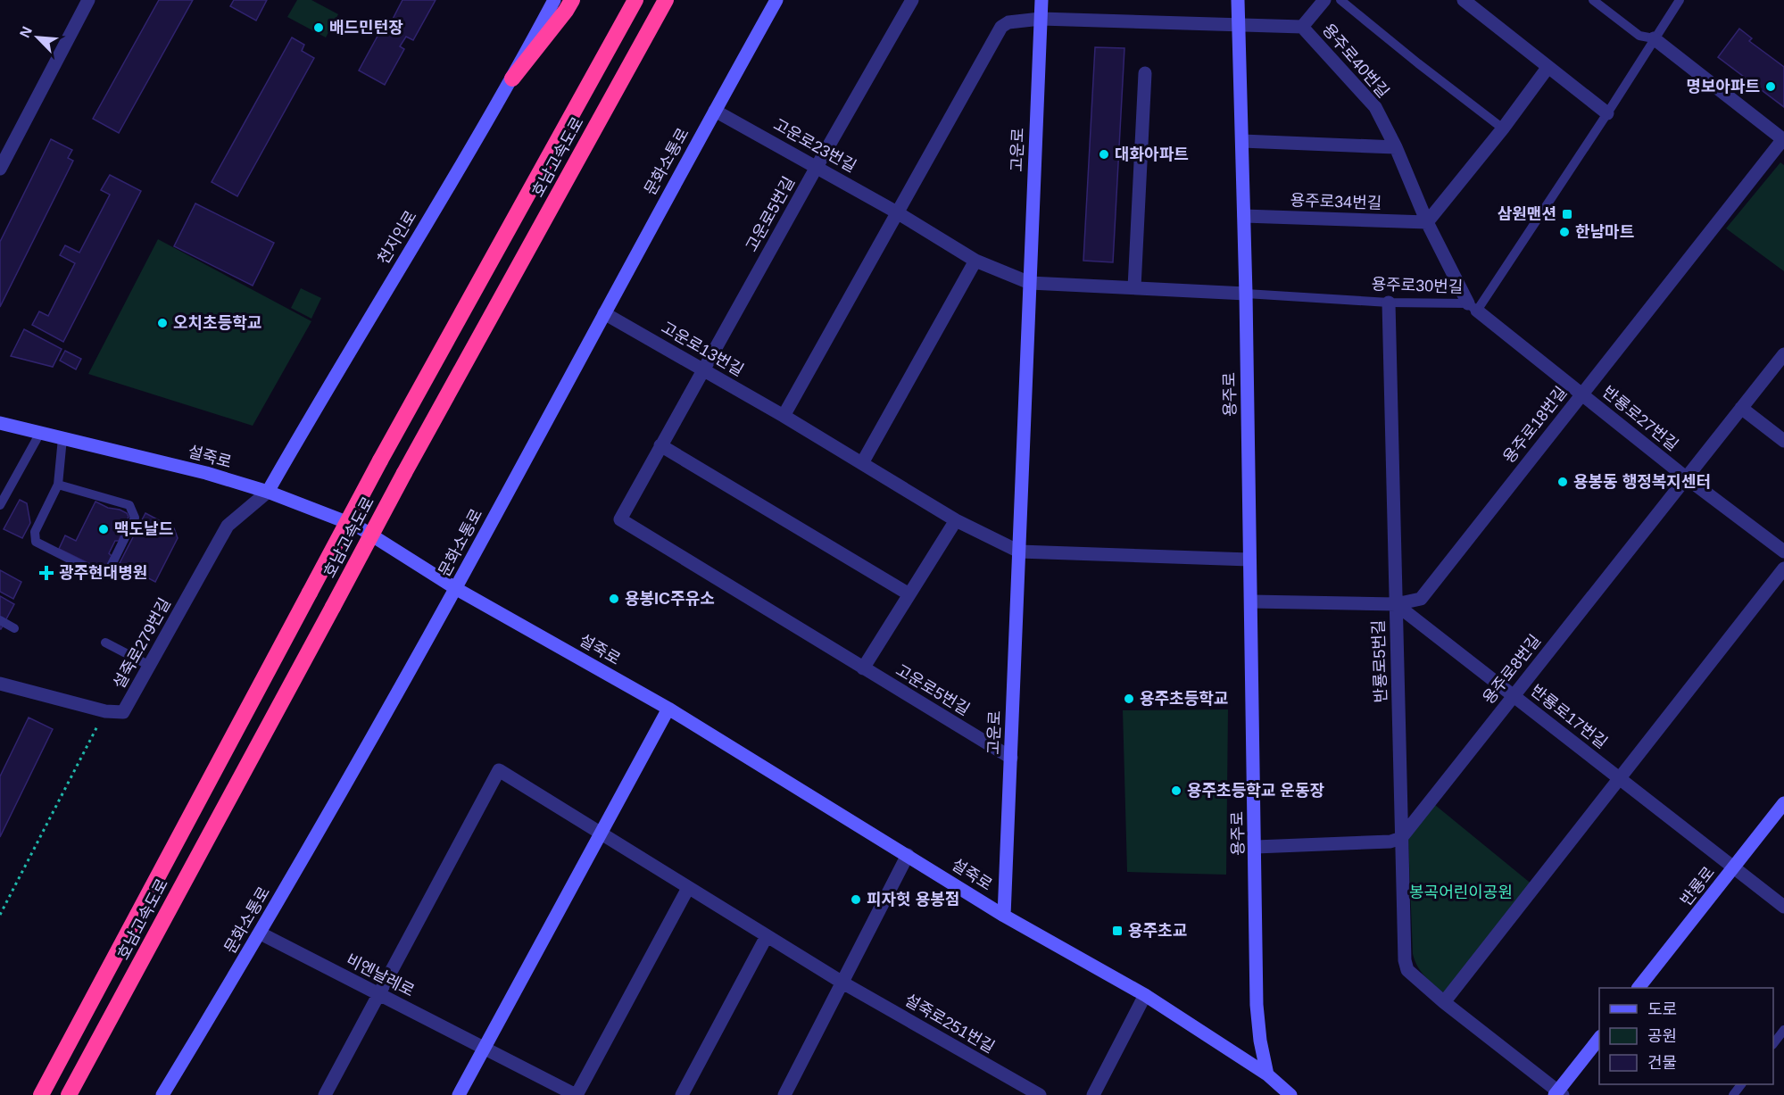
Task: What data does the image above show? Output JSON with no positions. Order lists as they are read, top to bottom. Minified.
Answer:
{"streets":{"highway":["호남고속도로"],"street":["용주로40번길","고운로23번길","고운로","문화소통로","용주로34번길","고운로5번길","천지인로","고운로13번길","용주로","반룡로27번길","용주로18번길","설죽로","설죽로279번길","반룡로5번길","용주로8번길","반룡로17번길","반룡로","비엔날레로","설죽로251번길"],"lane":["용주로30번길"]},"crossings":[["용주로40번길","용주로"],["고운로23번길","고운로"],["고운로23번길","문화소통로"],["고운로23번길","고운로5번길"],["고운로","고운로5번길"],["고운로","고운로13번길"],["고운로","설죽로"],["문화소통로","고운로13번길"],["문화소통로","설죽로"],["문화소통로","비엔날레로"],["용주로34번길","용주로"],["고운로5번길","고운로13번길"],["천지인로","설죽로"],["천지인로","설죽로279번길"],["용주로30번길","용주로"],["용주로30번길","반룡로27번길"],["용주로30번길","반룡로5번길"],["용주로","용주로18번길"],["용주로","설죽로"],["반룡로27번길","용주로18번길"],["반룡로27번길","용주로8번길"],["용주로18번길","반룡로5번길"],["용주로18번길","반룡로17번길"],["설죽로","설죽로279번길"],["반룡로5번길","용주로8번길"],["반룡로5번길","반룡로17번길"],["용주로8번길","반룡로17번길"],["반룡로17번길","반룡로"]],"parks":["봉곡어린이공원"],"places":{"other":["배드민턴장","명보아파트","대화아파트","한남마트","오치초등학교","용봉동 행정복지센터","맥도날드","용봉IC주유소","용주초등학교","용주초등학교 운동장","피자헛 용봉점"],"transit":["삼원맨션","용주초교"],"health":["광주현대병원"]},"legend":["도로","공원","건물"],"north":"top left"}
